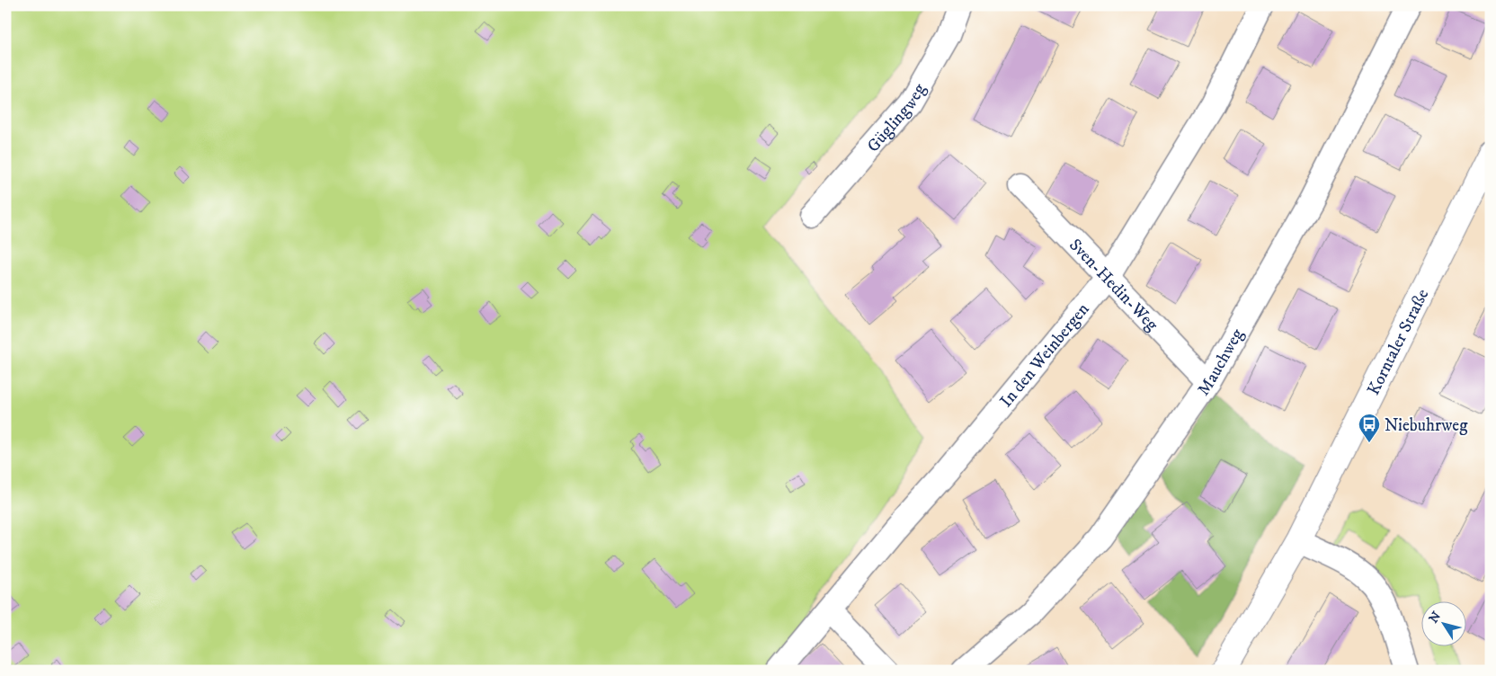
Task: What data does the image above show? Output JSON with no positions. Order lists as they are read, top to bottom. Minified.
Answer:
{"streets":{"street":["Güglingweg","Sven-Hedin-Weg","Korntaler Straße","In den Weinbergen","Mauchweg"]},"crossings":[["Sven-Hedin-Weg","In den Weinbergen"],["Sven-Hedin-Weg","Mauchweg"]],"places":{"bus stop":["Niebuhrweg"]},"north":"top left"}
